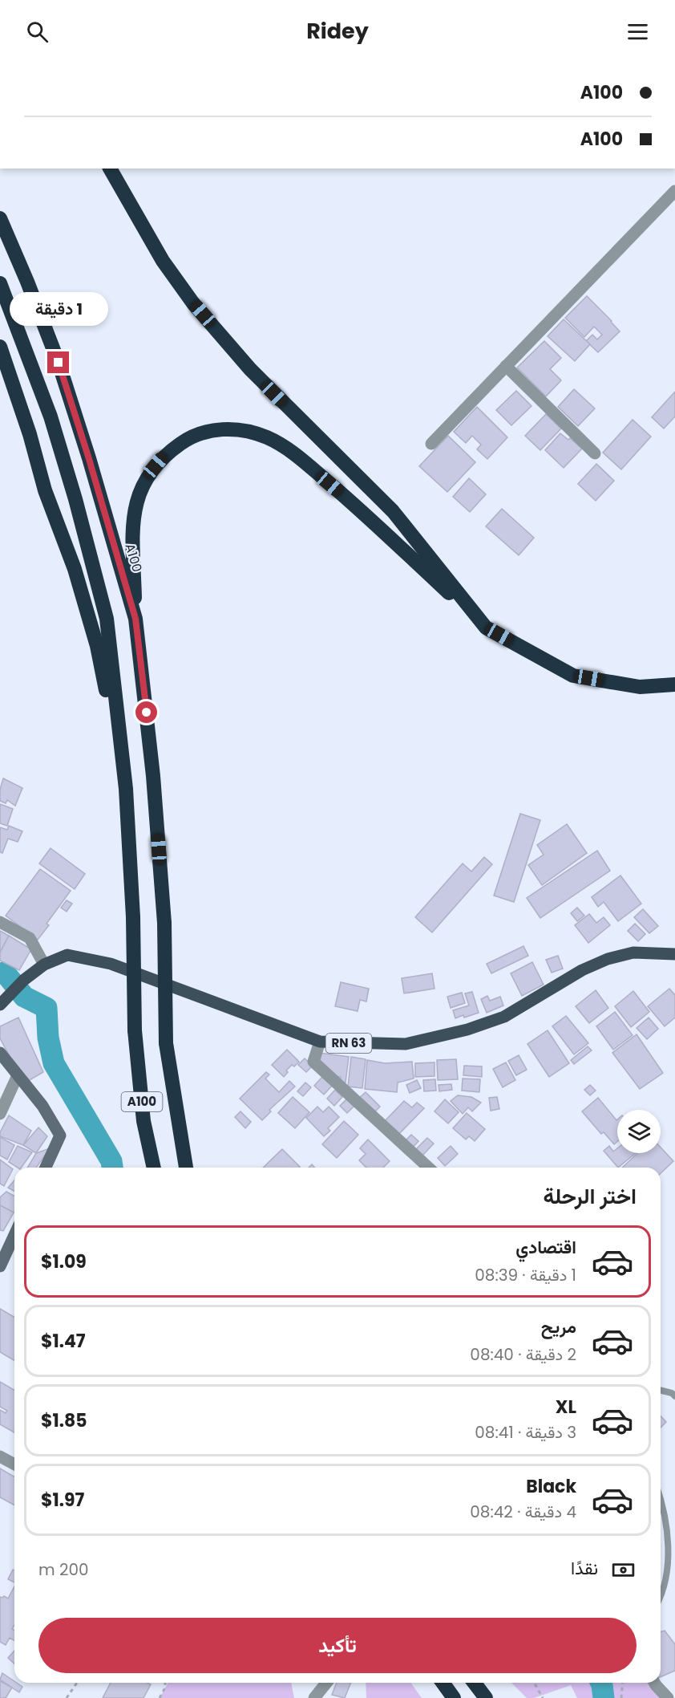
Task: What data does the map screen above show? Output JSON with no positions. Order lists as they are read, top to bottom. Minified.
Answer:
{"streets":{"highway":["A100"],"main road":["RN 63"]},"page":{"header":"Ridey","banner":["A100","A100"],"bubble":"1 دقيقة","heading":"اختر الرحلة","list":[{"name":"اقتصادي","note":"1 دقيقة · 08:39","value":"$1.09"},{"name":"مريح","note":"2 دقيقة · 08:40","value":"$1.47"},{"name":"XL","note":"3 دقيقة · 08:41","value":"$1.85"},{"name":"Black","note":"4 دقيقة · 08:42","value":"$1.97"}],"pay":["نقدًا","200 m"],"buttons":"تأكيد"}}
